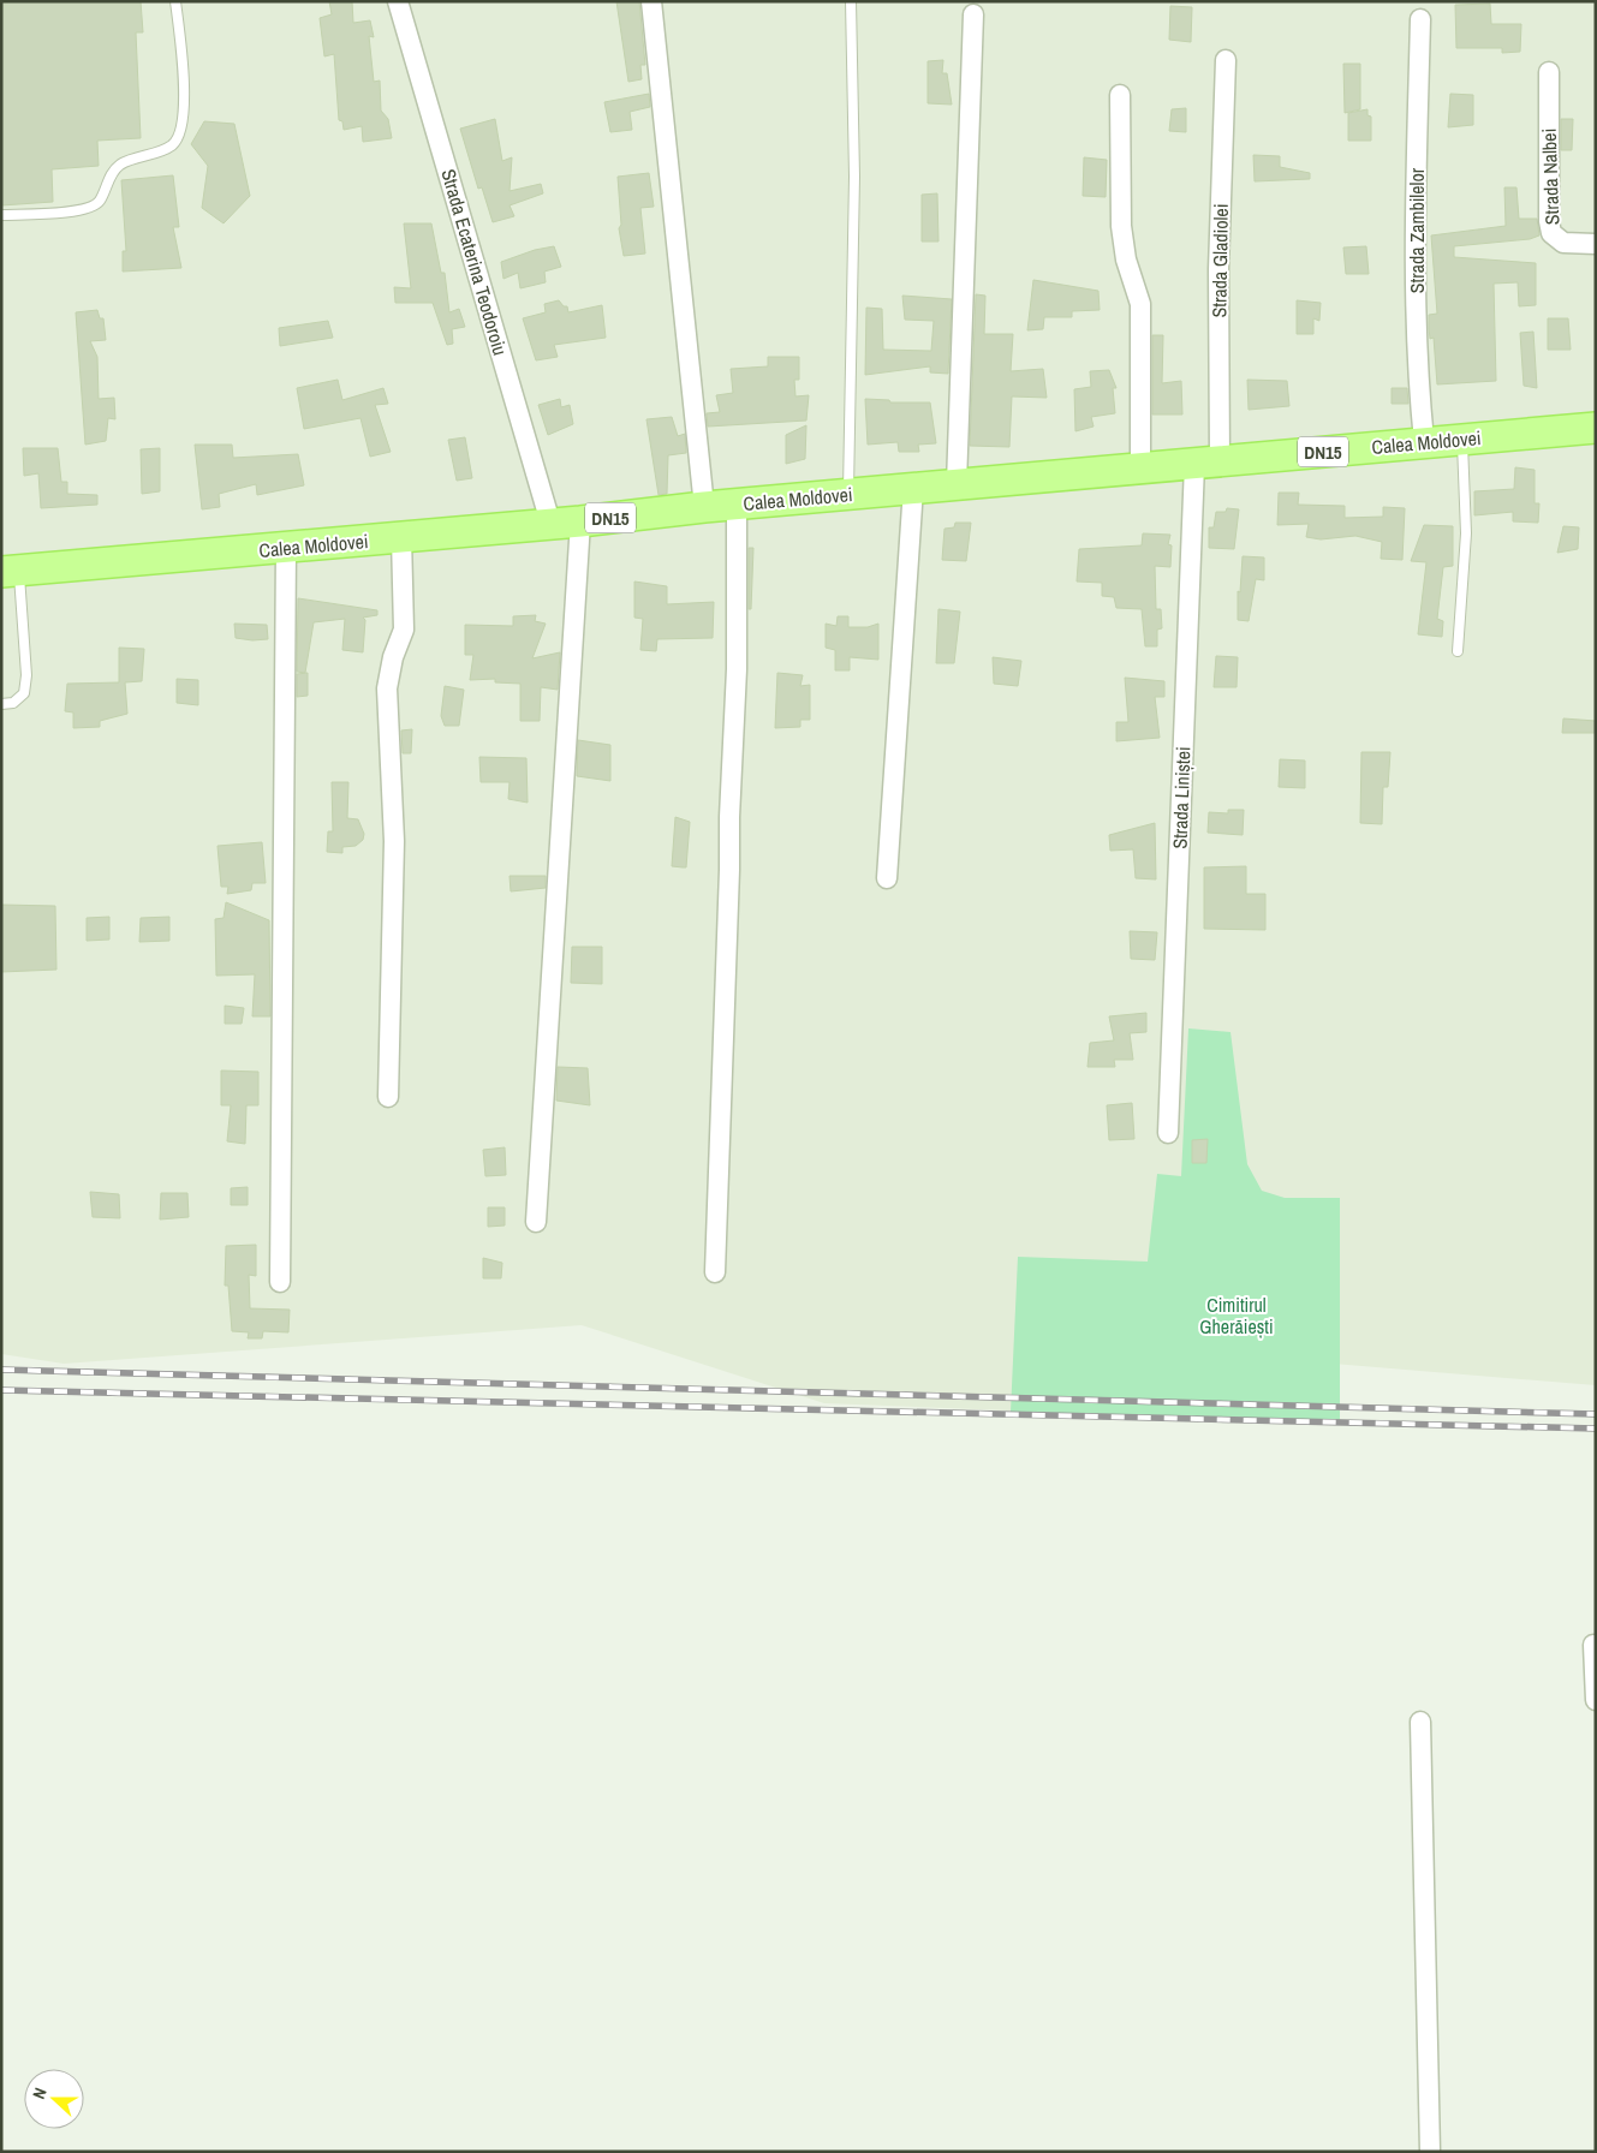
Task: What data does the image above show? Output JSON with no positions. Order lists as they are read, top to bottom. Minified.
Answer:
{"streets":{"main road":["Calea Moldovei","DN15"],"street":["Strada Nalbei","Strada Zambilelor","Strada Gladiolei","Strada Ecaterina Teodoroiu","Strada Liniștei"]},"crossings":[["Strada Zambilelor","Calea Moldovei"],["Strada Gladiolei","Calea Moldovei"],["Strada Gladiolei","Strada Liniștei"],["Strada Ecaterina Teodoroiu","Calea Moldovei"],["Calea Moldovei","Strada Liniștei"]],"parks":["Cimitirul Gherăiești"],"north":"left"}
